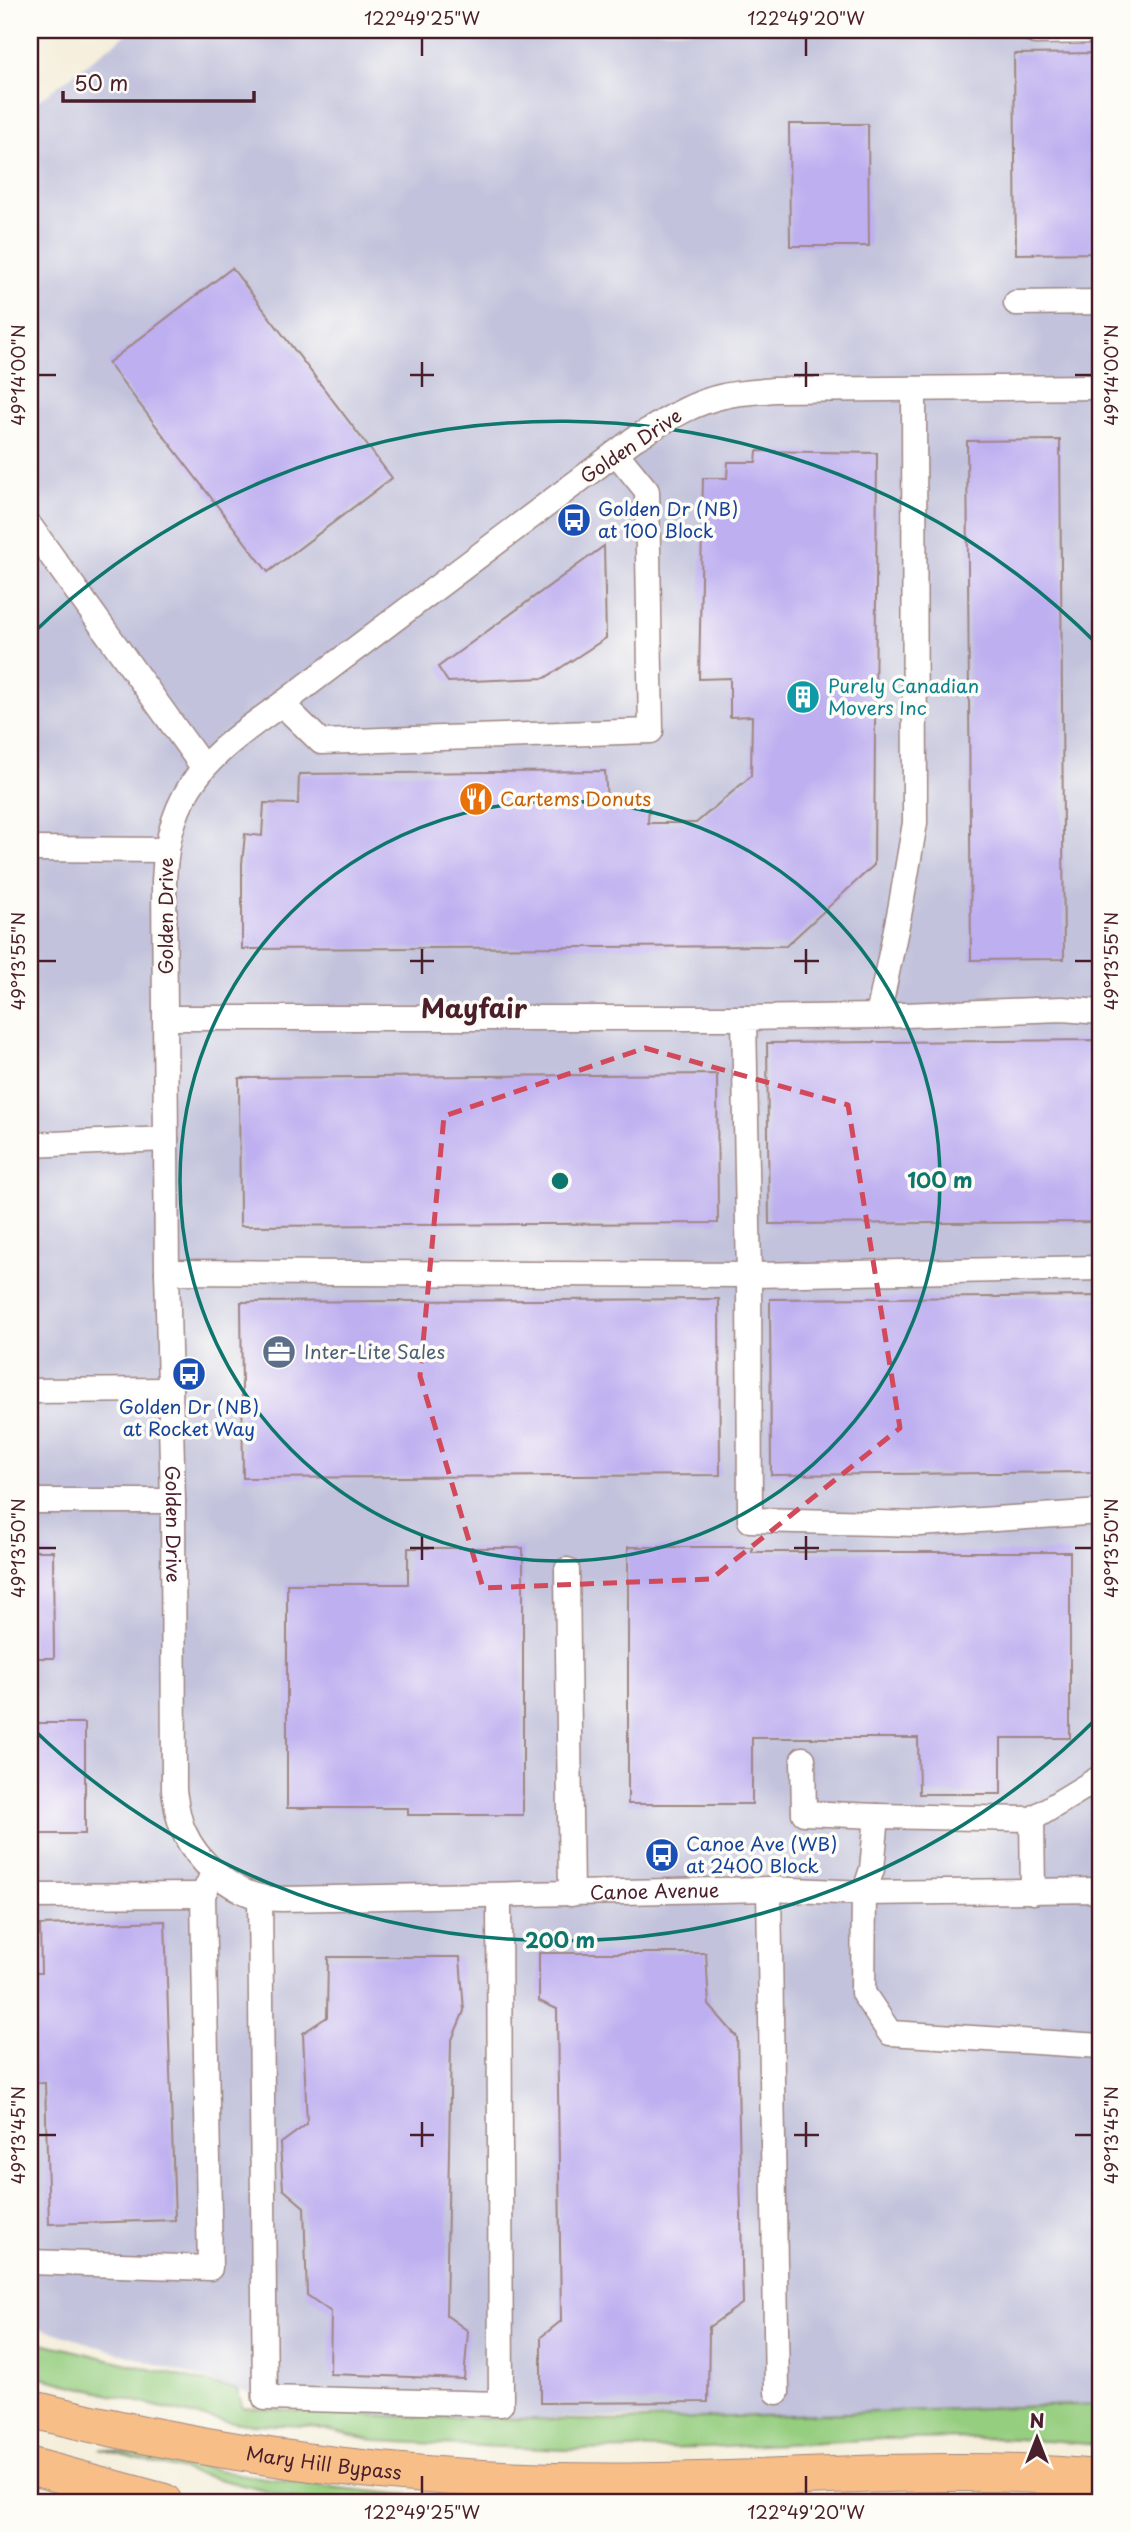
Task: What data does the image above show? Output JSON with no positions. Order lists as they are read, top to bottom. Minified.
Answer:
{"streets":{"highway":["Mary Hill Bypass"],"street":["Golden Drive","Canoe Avenue"]},"crossings":[["Golden Drive","Canoe Avenue"]],"districts":["Mayfair"],"places":{"bus stop":["Golden Dr (NB) at 100 Block","Golden Dr (NB) at Rocket Way","Canoe Ave (WB) at 2400 Block"],"building":["Purely Canadian Movers Inc"],"restaurant":["Cartems Donuts"],"office":["Inter-Lite Sales"]},"scale_bar":"50 m","north":"top","coordinates":["122°49'25\"W","122°49'20\"W","49°14'00\"N","49°13'55\"N","49°13'50\"N","49°13'45\"N"],"rings":["100 m","200 m"]}
